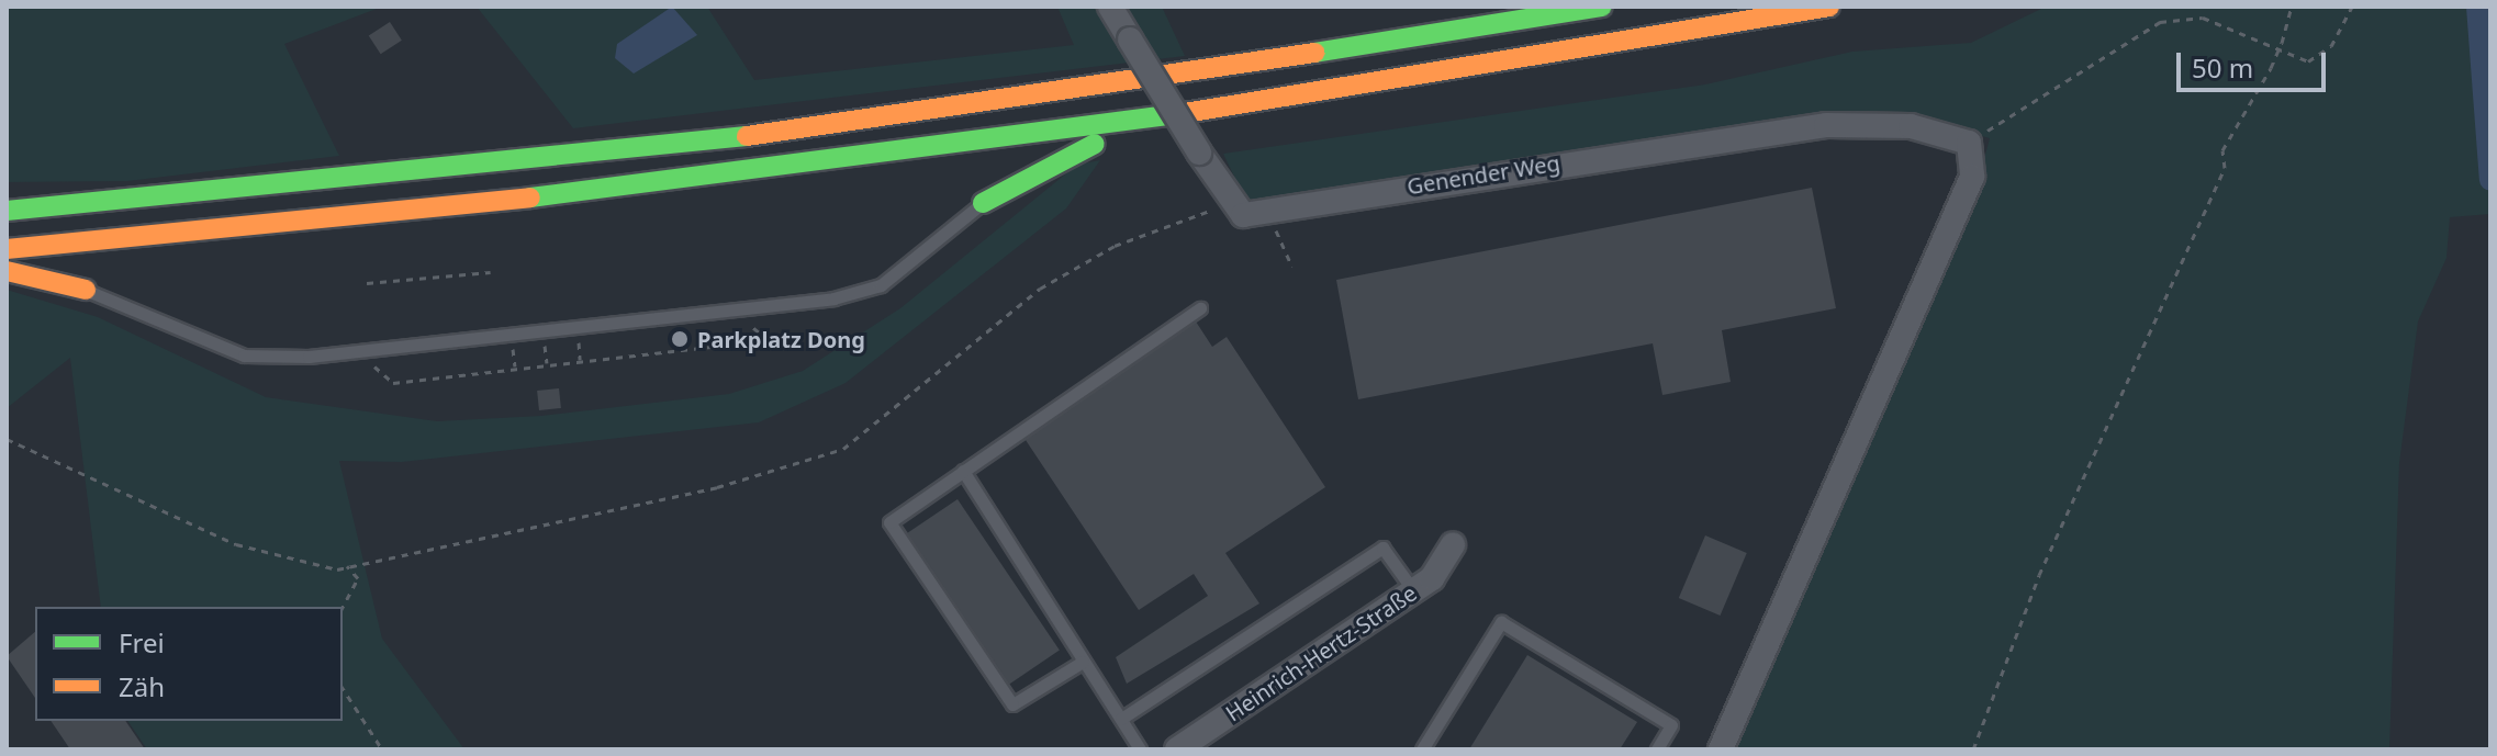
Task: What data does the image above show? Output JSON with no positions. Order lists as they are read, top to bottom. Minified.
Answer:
{"streets":{"street":["Genender Weg","Heinrich-Hertz-Straße"]},"places":["Parkplatz Dong"],"legend":["Frei","Zäh"],"scale_bar":"50 m"}
